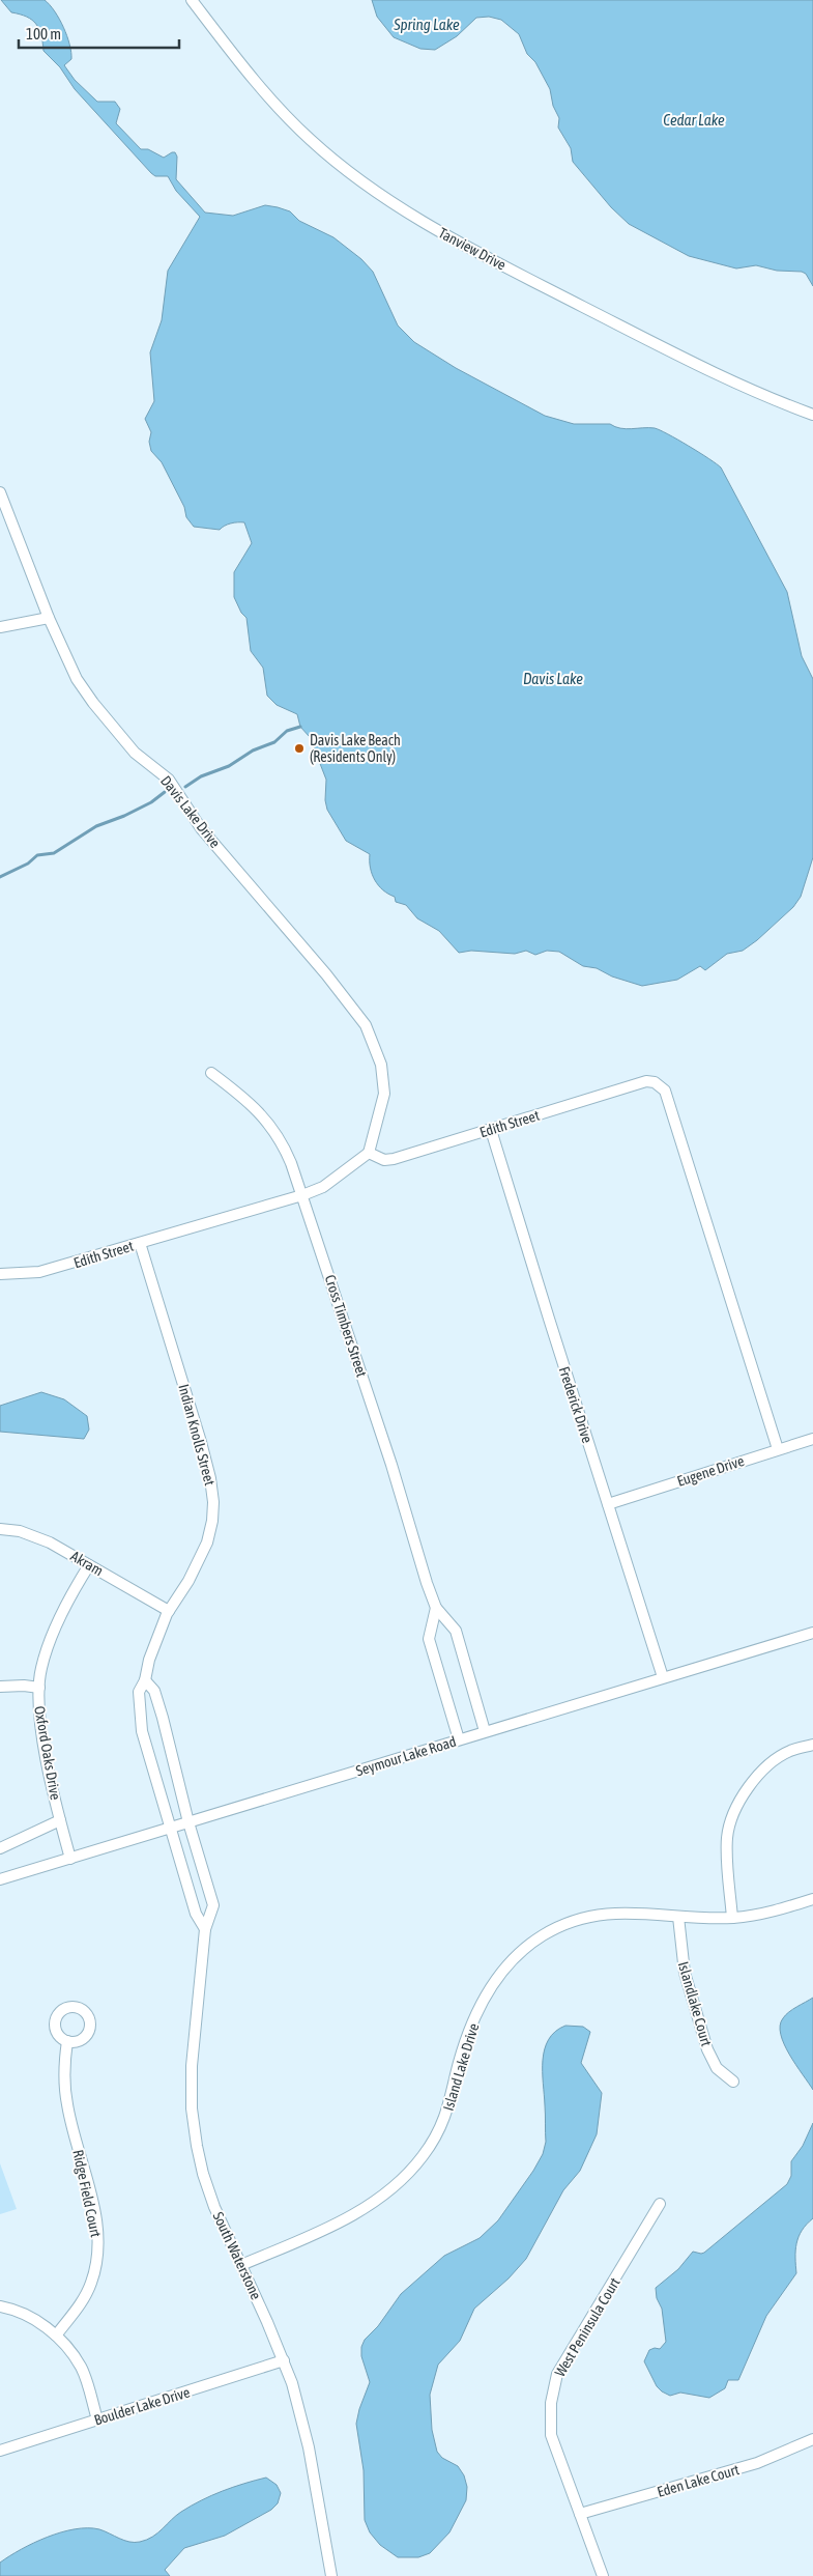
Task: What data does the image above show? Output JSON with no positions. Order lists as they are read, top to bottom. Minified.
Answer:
{"streets":{"street":["Tanview Drive","Davis Lake Drive","Edith Street","Cross Timbers Street","Frederick Drive","Indian Knolls Street","Eugene Drive","Akram","Oxford Oaks Drive","Seymour Lake Road","Islandlake Court","Island Lake Drive","Ridge Field Court","South Waterstone","West Peninsula Court","Boulder Lake Drive","Eden Lake Court"]},"crossings":[["Davis Lake Drive","Edith Street"],["Edith Street","Cross Timbers Street"],["Edith Street","Frederick Drive"],["Edith Street","Indian Knolls Street"],["Edith Street","Eugene Drive"],["Cross Timbers Street","Seymour Lake Road"],["Frederick Drive","Eugene Drive"],["Frederick Drive","Seymour Lake Road"],["Indian Knolls Street","Akram"],["Indian Knolls Street","Seymour Lake Road"],["Akram","Oxford Oaks Drive"],["Oxford Oaks Drive","Seymour Lake Road"],["Seymour Lake Road","South Waterstone"],["Islandlake Court","Island Lake Drive"],["Island Lake Drive","South Waterstone"],["South Waterstone","Boulder Lake Drive"],["West Peninsula Court","Eden Lake Court"]],"water":["Spring Lake","Cedar Lake","Davis Lake"],"places":["Davis Lake Beach (Residents Only)"],"scale_bar":"100 m"}
